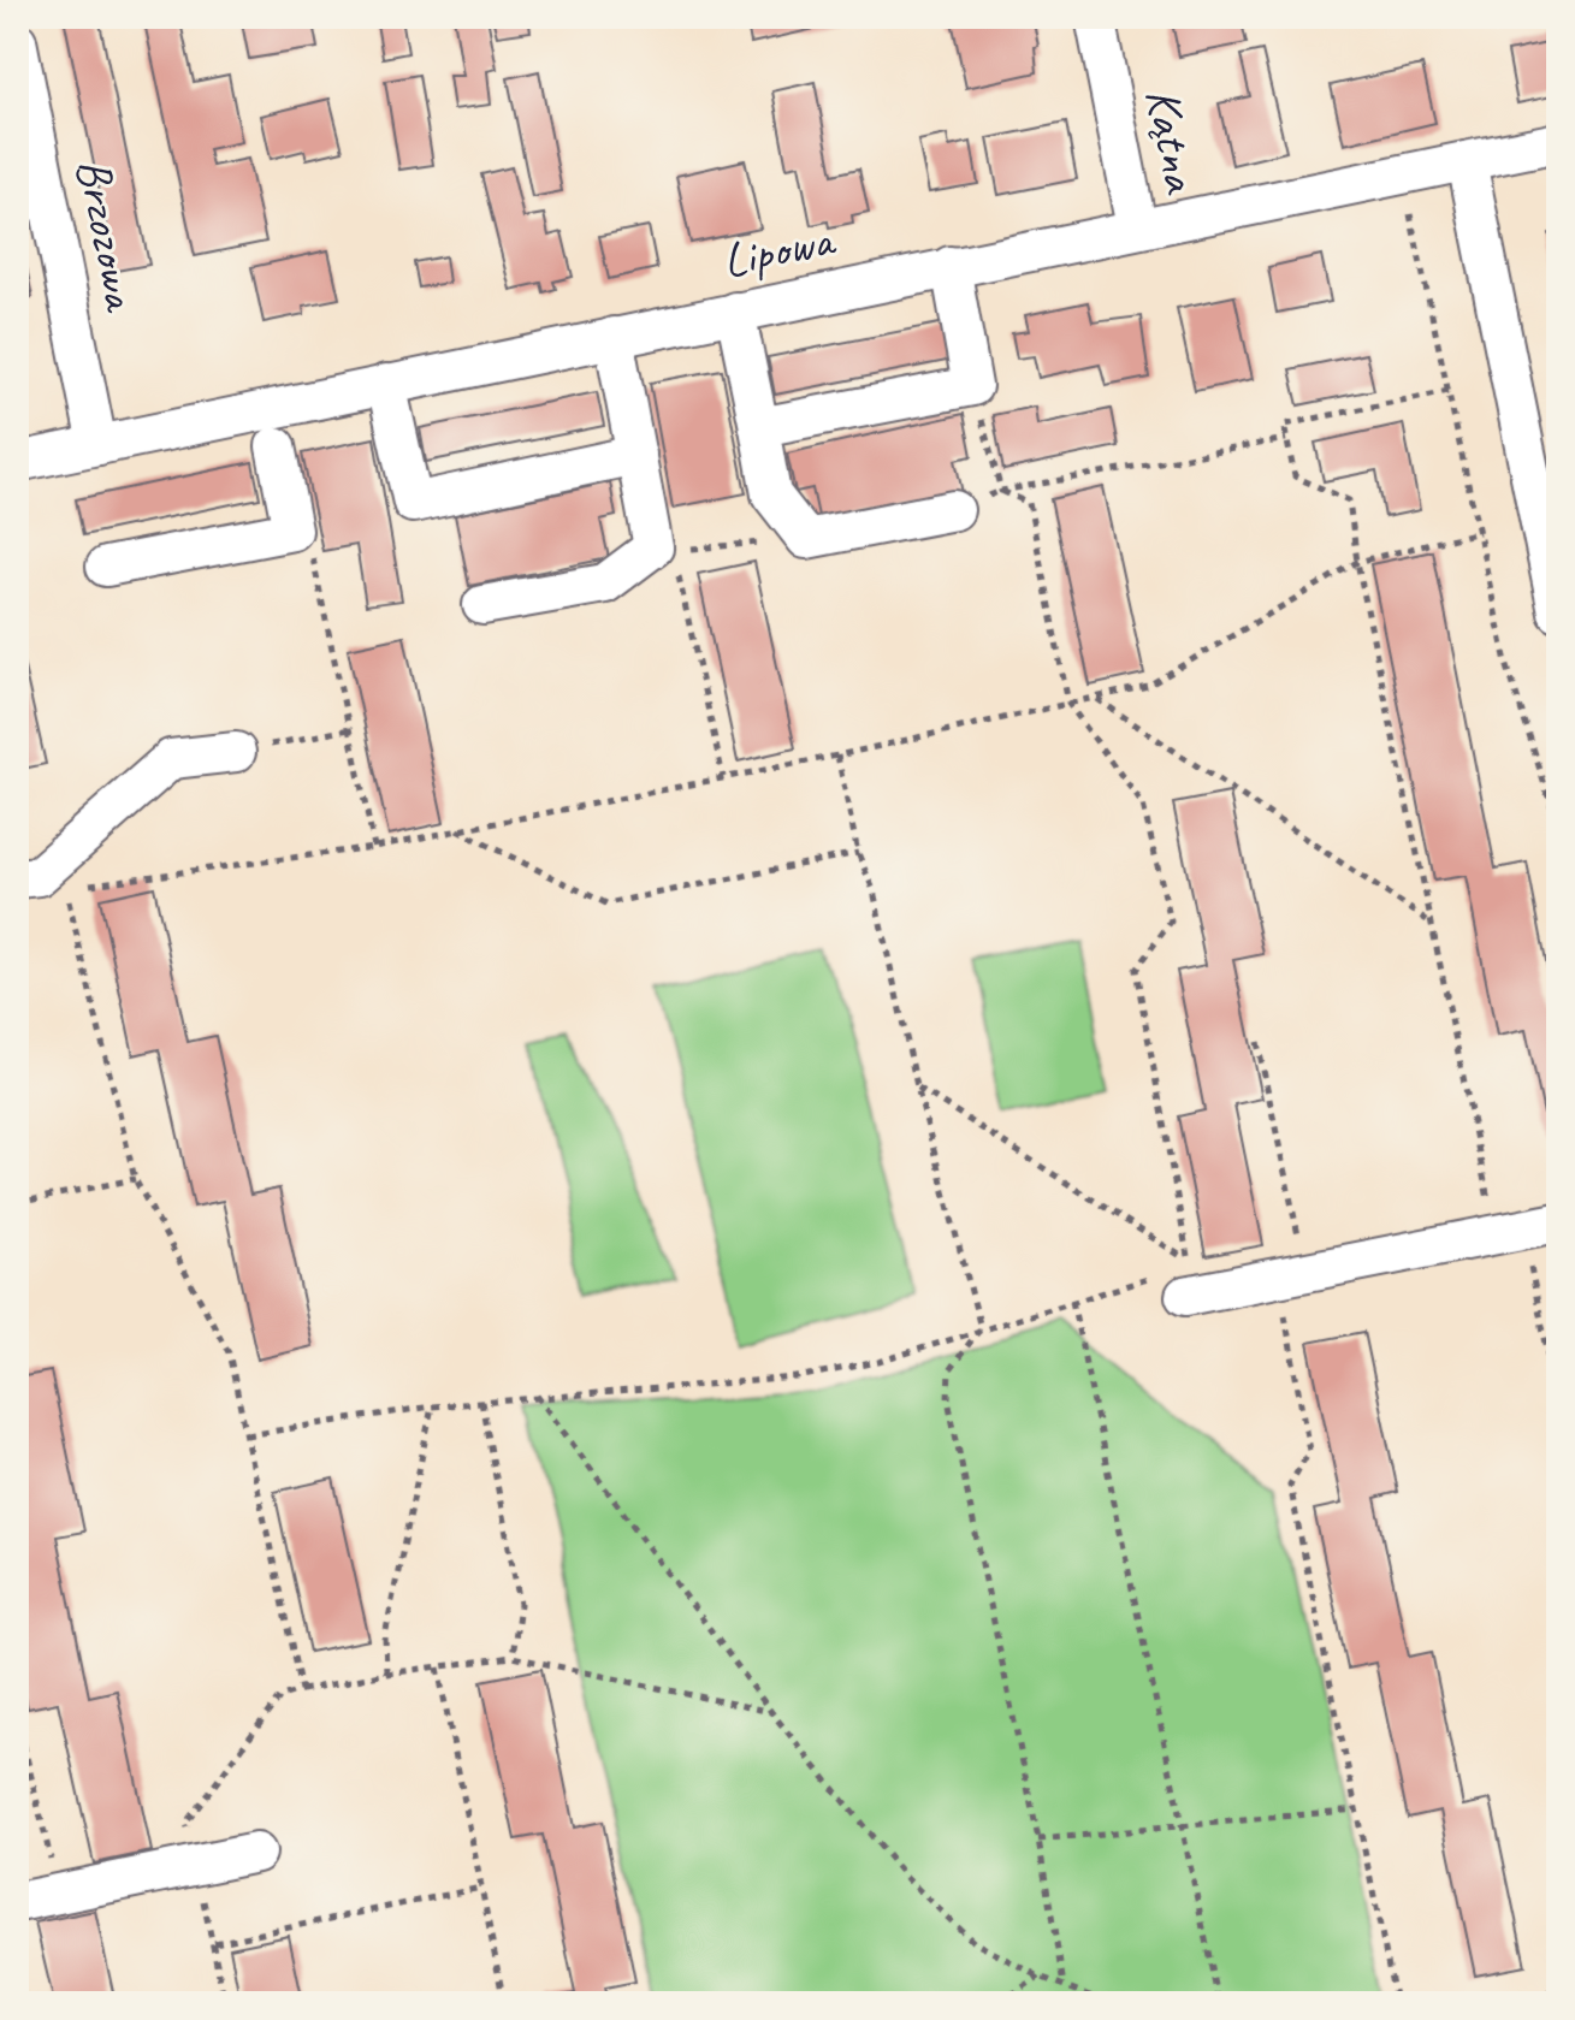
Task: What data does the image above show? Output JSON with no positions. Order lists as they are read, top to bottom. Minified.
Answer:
{"streets":{"street":["Kątna","Brzozowa","Lipowa"]},"crossings":[["Kątna","Lipowa"],["Brzozowa","Lipowa"]]}
